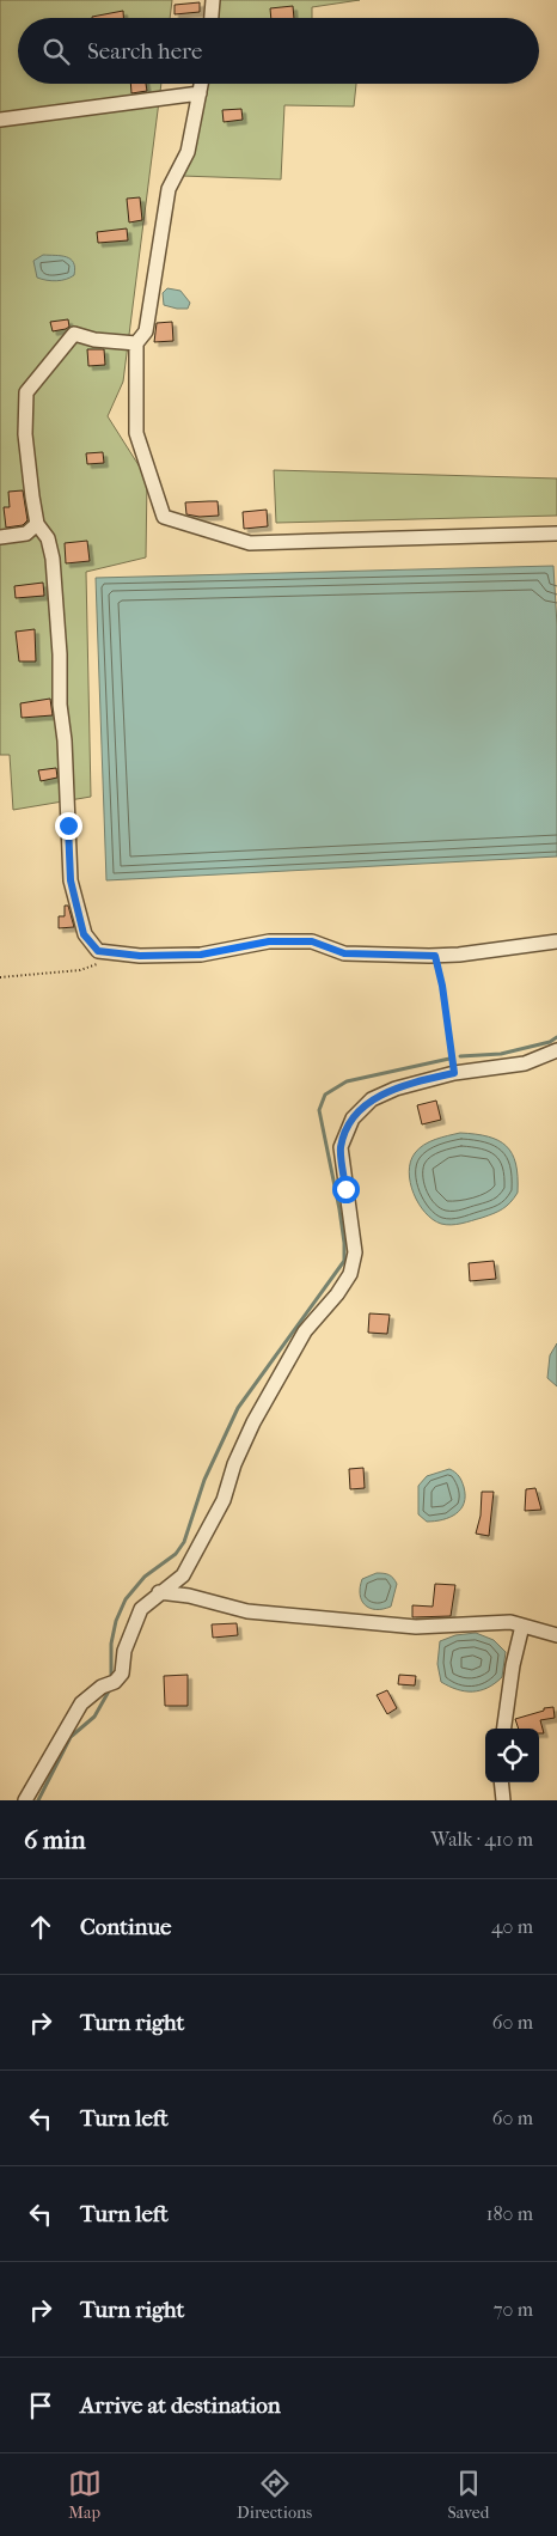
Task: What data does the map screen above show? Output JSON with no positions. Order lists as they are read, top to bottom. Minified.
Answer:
{"page":{"search":"Search here","heading":["6 min","Walk · 410 m"],"list":[["Continue","40 m"],["Turn right","60 m"],["Turn left","60 m"],["Turn left","180 m"],["Turn right","70 m"],"Arrive at destination"],"nav":["Map","Directions","Saved"]}}
